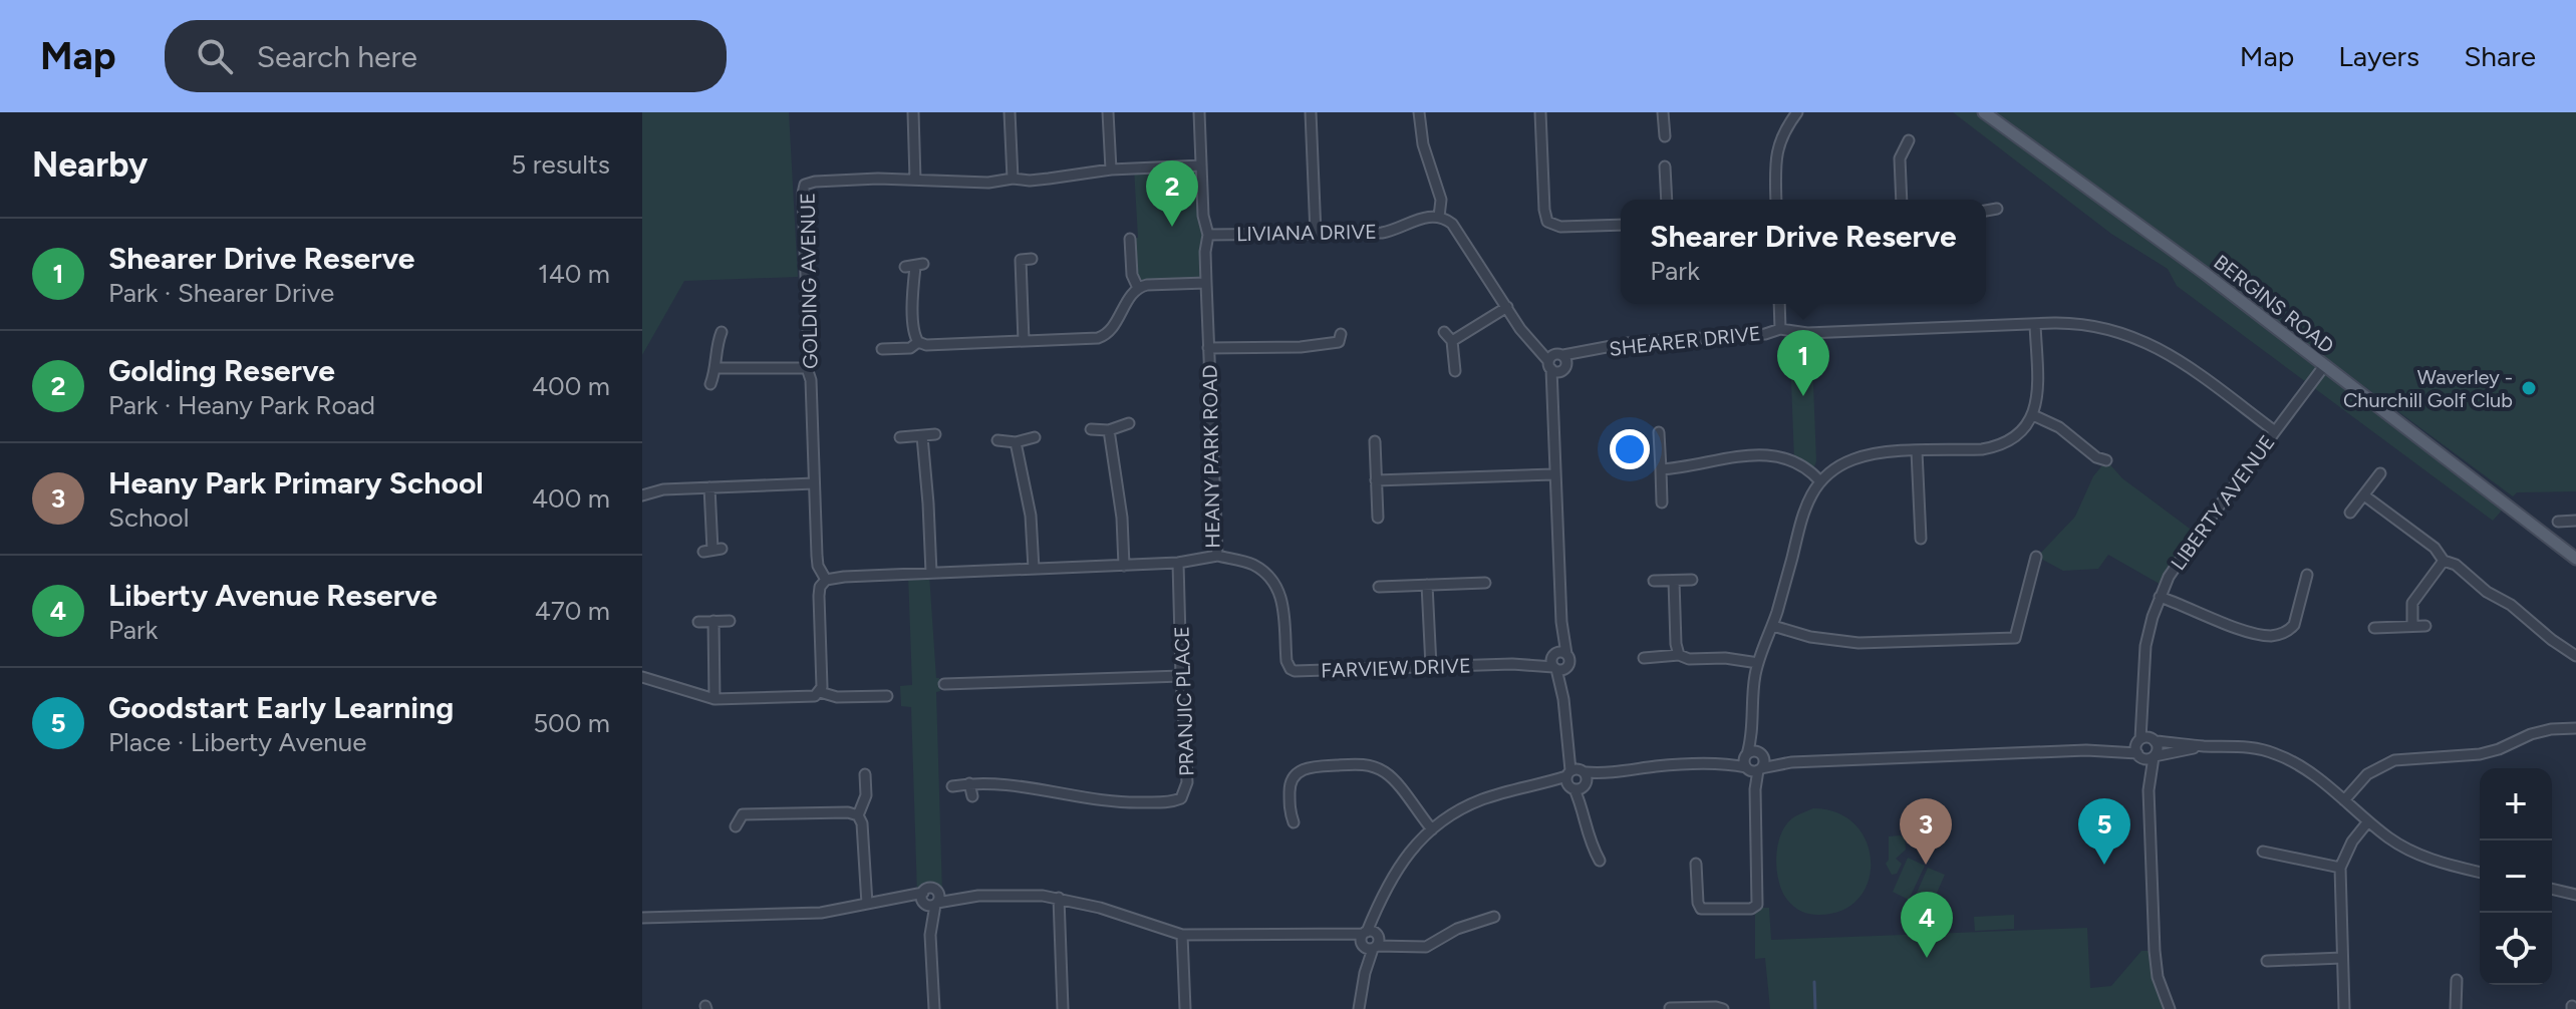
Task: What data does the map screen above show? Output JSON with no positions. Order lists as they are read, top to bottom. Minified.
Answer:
{"streets":{"main road":["BERGINS ROAD"],"street":["LIVIANA DRIVE","GOLDING AVENUE","SHEARER DRIVE","HEANY PARK ROAD","LIBERTY AVENUE","FARVIEW DRIVE","PRANJIC PLACE"]},"crossings":[["LIVIANA DRIVE","HEANY PARK ROAD"],["GOLDING AVENUE","HEANY PARK ROAD"],["BERGINS ROAD","LIBERTY AVENUE"],["SHEARER DRIVE","LIBERTY AVENUE"],["HEANY PARK ROAD","FARVIEW DRIVE"],["HEANY PARK ROAD","PRANJIC PLACE"]],"places":["Waverley - Churchill Golf Club"],"page":{"header":"Map","search":"Search here","nav":["Map","Layers","Share"],"heading":["Nearby","5 results"],"pins":["2","1","3","5","4"],"popup":["Shearer Drive Reserve","Park"],"list":[{"mark":"1","name":"Shearer Drive Reserve","note":"Park · Shearer Drive","value":"140 m"},{"mark":"2","name":"Golding Reserve","note":"Park · Heany Park Road","value":"400 m"},{"mark":"3","name":"Heany Park Primary School","note":"School","value":"400 m"},{"mark":"4","name":"Liberty Avenue Reserve","note":"Park","value":"470 m"},{"mark":"5","name":"Goodstart Early Learning","note":"Place · Liberty Avenue","value":"500 m"}],"map_buttons":["+","−"]}}
